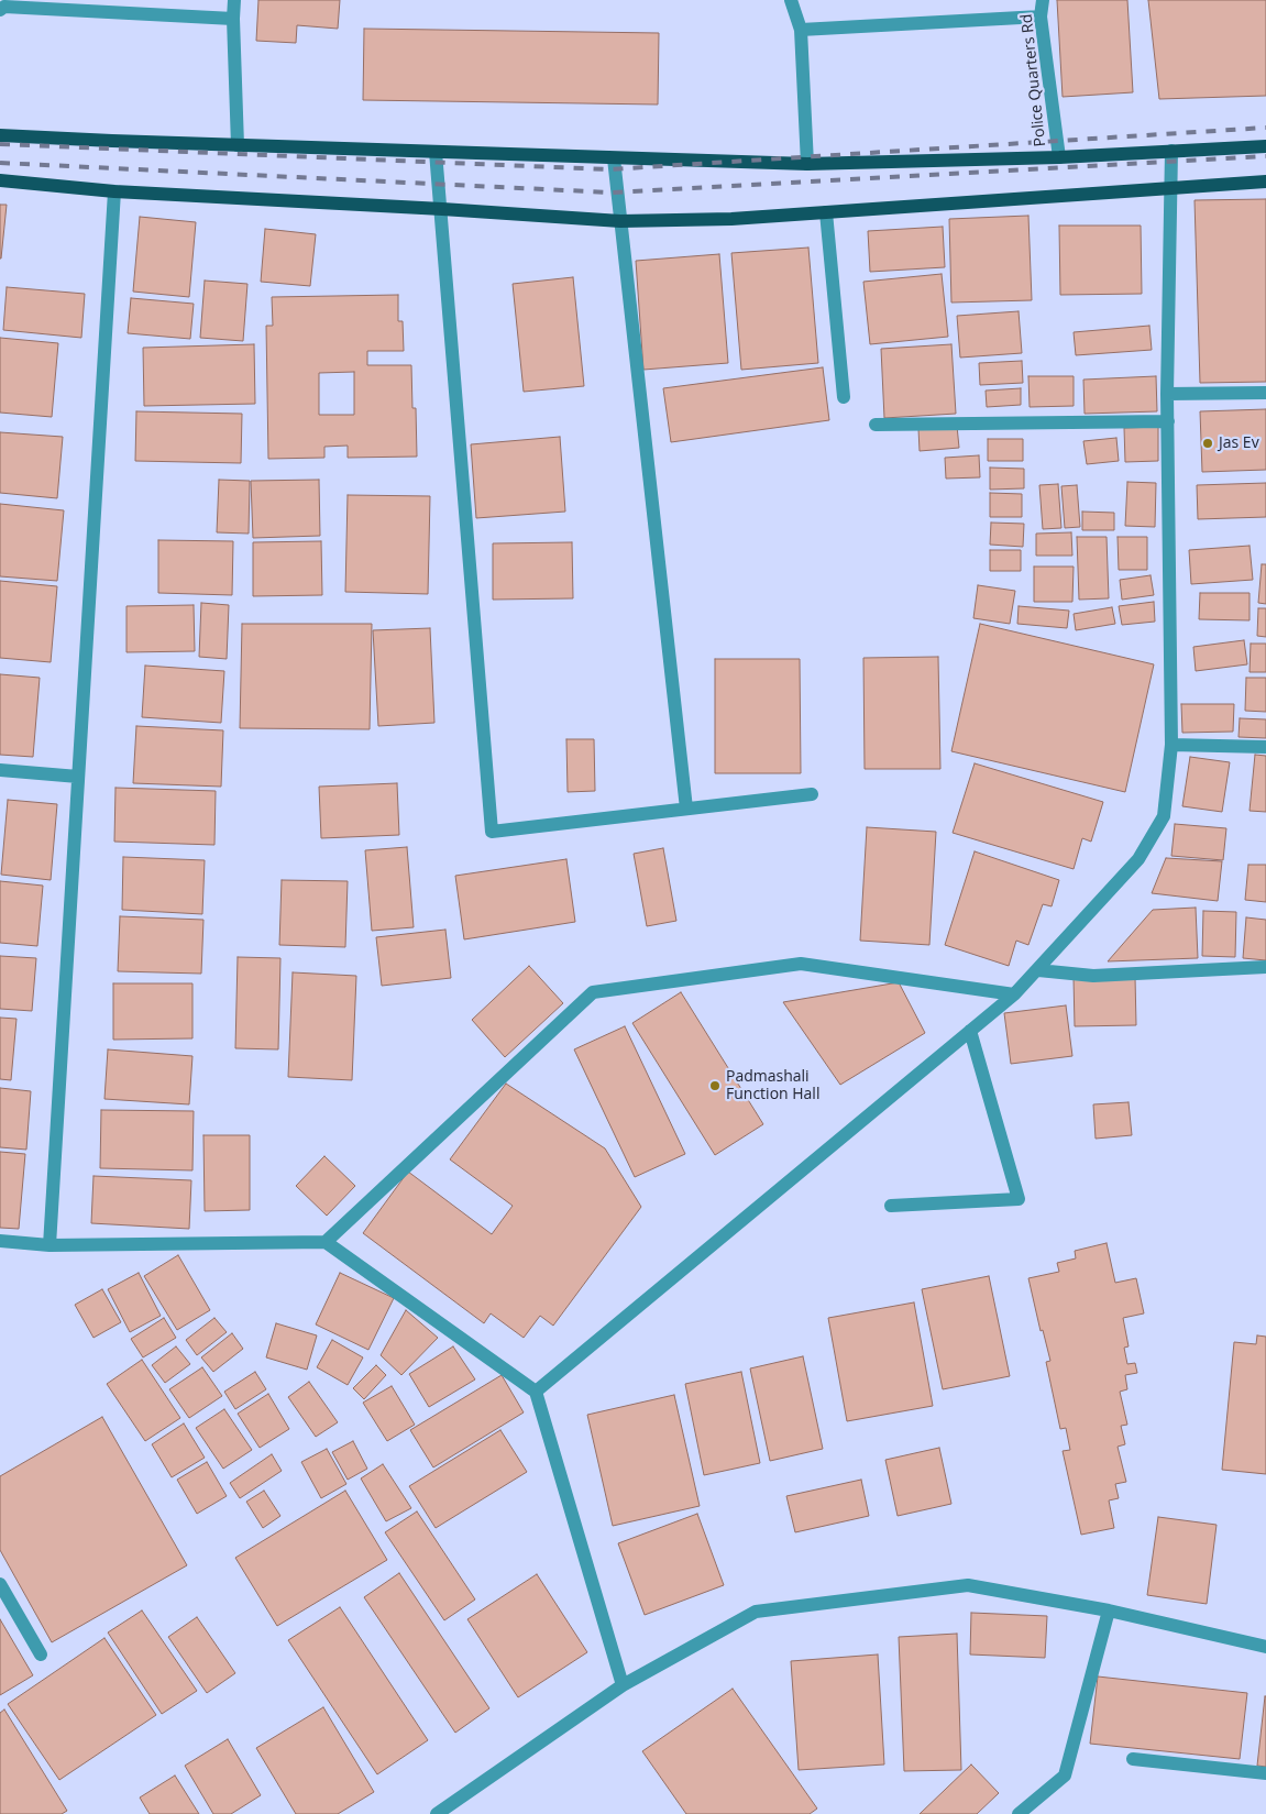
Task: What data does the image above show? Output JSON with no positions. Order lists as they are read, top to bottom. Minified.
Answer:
{"streets":{"street":["Police Quarters Rd"]},"places":["Jas Ev","Padmashali Function Hall"]}
